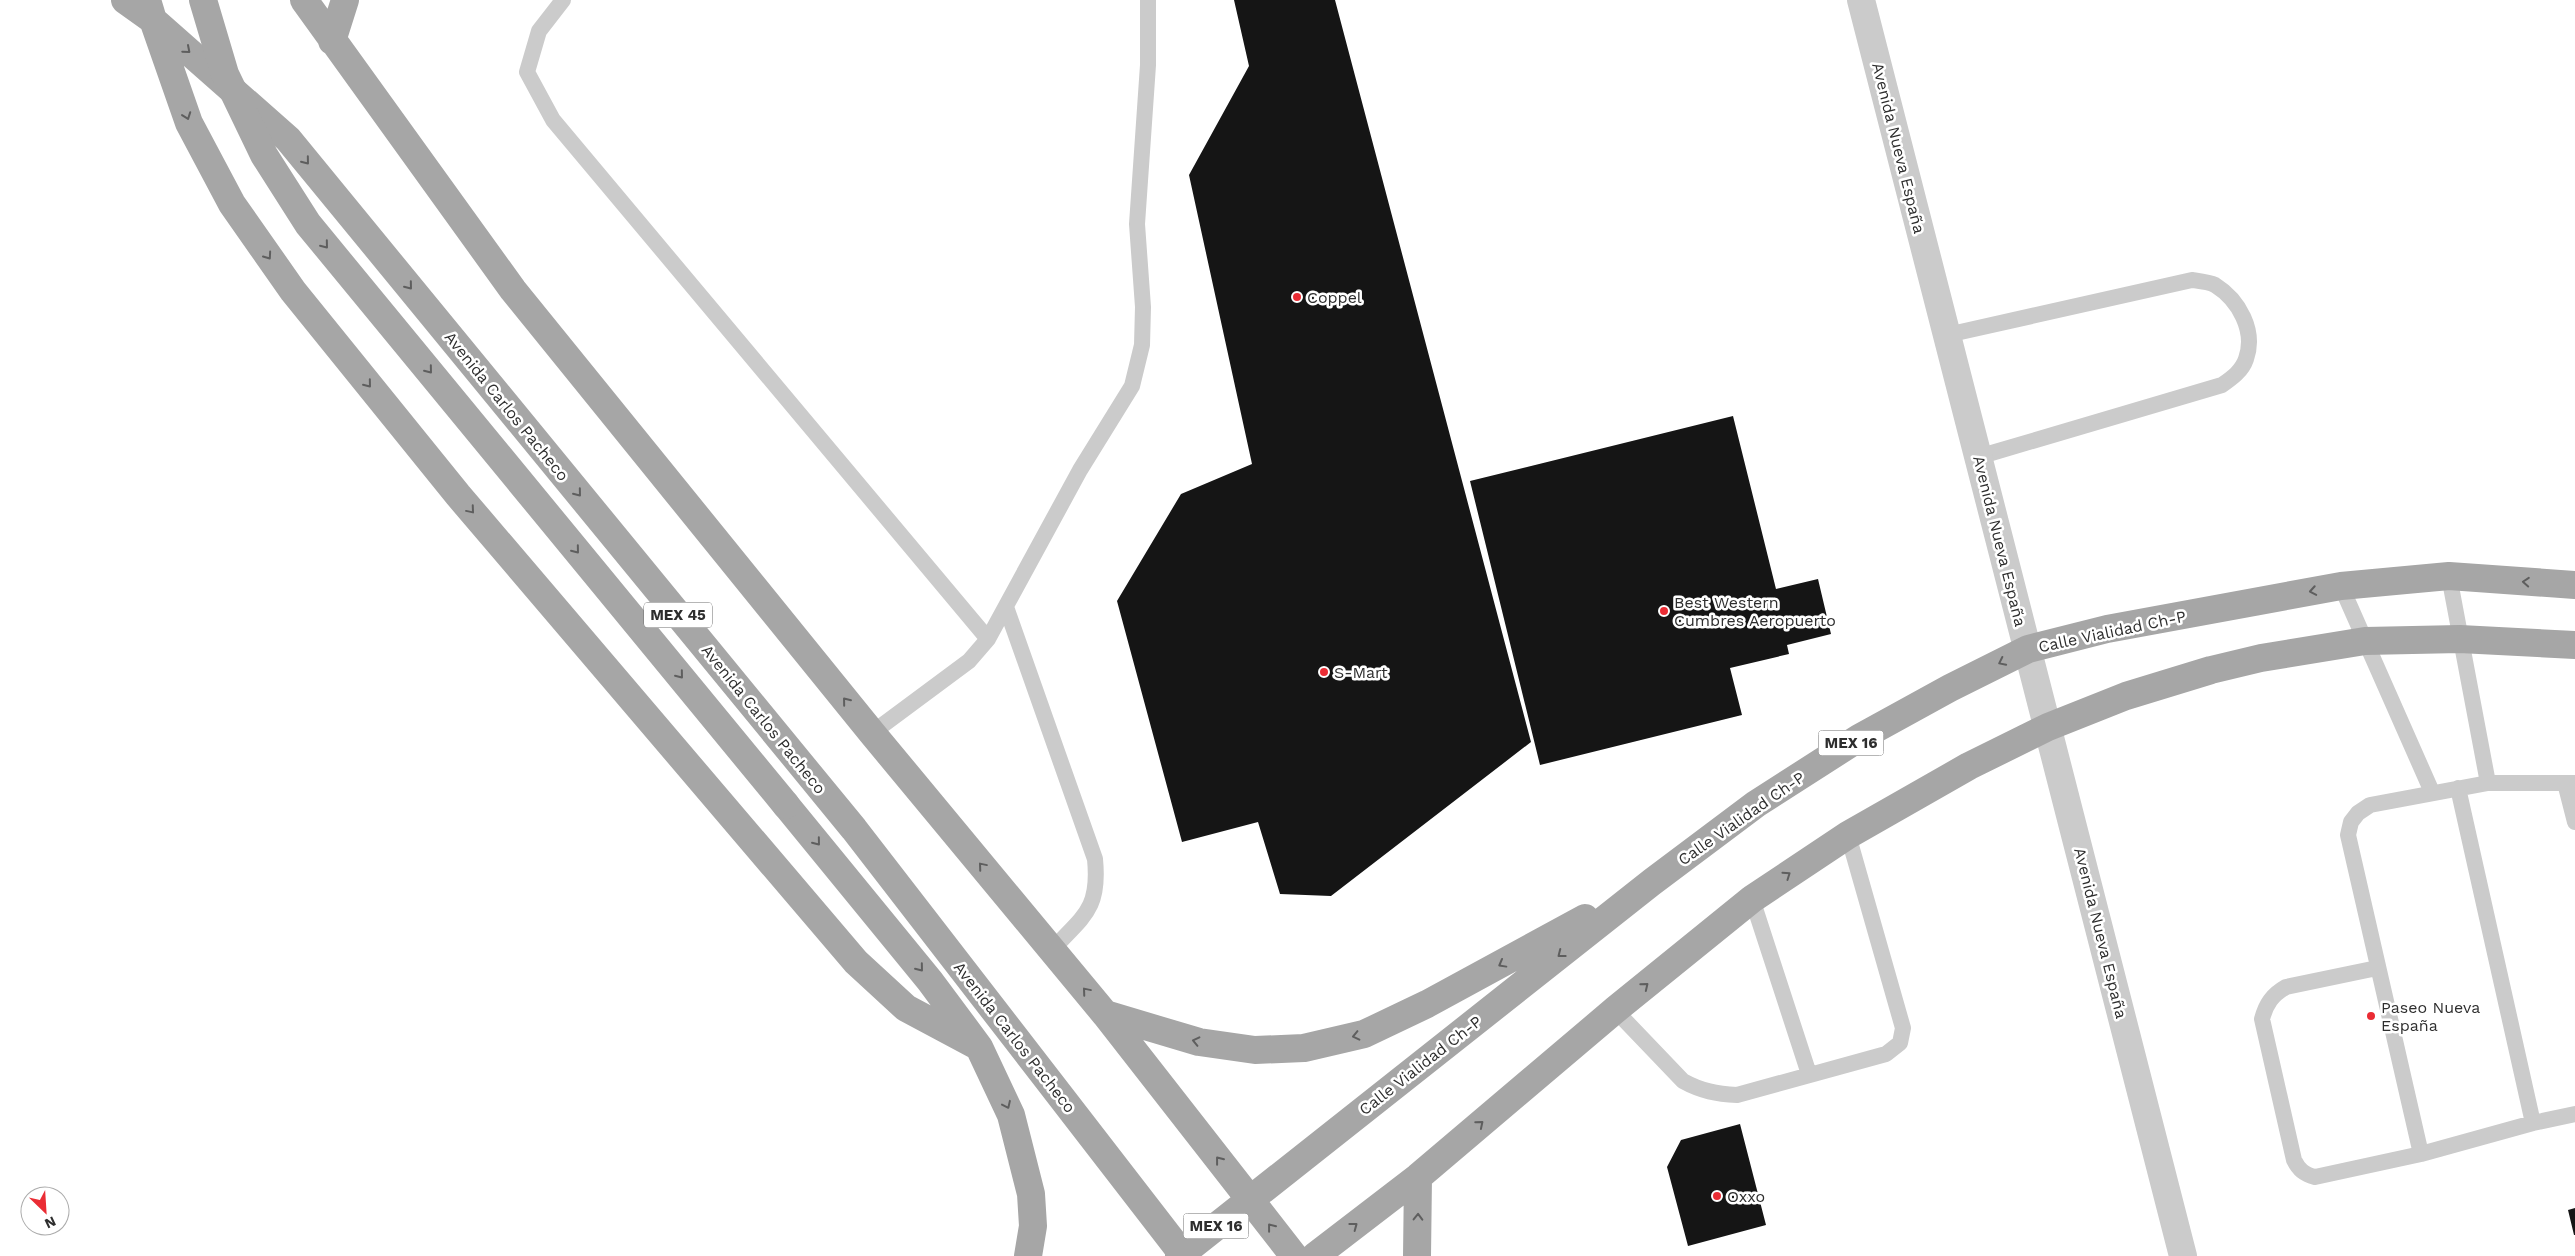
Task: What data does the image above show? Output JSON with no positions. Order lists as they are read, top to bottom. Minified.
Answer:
{"streets":{"main road":["Avenida Carlos Pacheco","MEX 45","Calle Vialidad Ch-P","MEX 16"],"street":["Avenida Nueva España"]},"crossings":[["Avenida Nueva España","Calle Vialidad Ch-P"],["Avenida Carlos Pacheco","MEX 45"],["Avenida Carlos Pacheco","Calle Vialidad Ch-P"]],"places":["Coppel","Best Western Cumbres Aeropuerto","S-Mart","Paseo Nueva España","Oxxo"],"north":"bottom right"}
